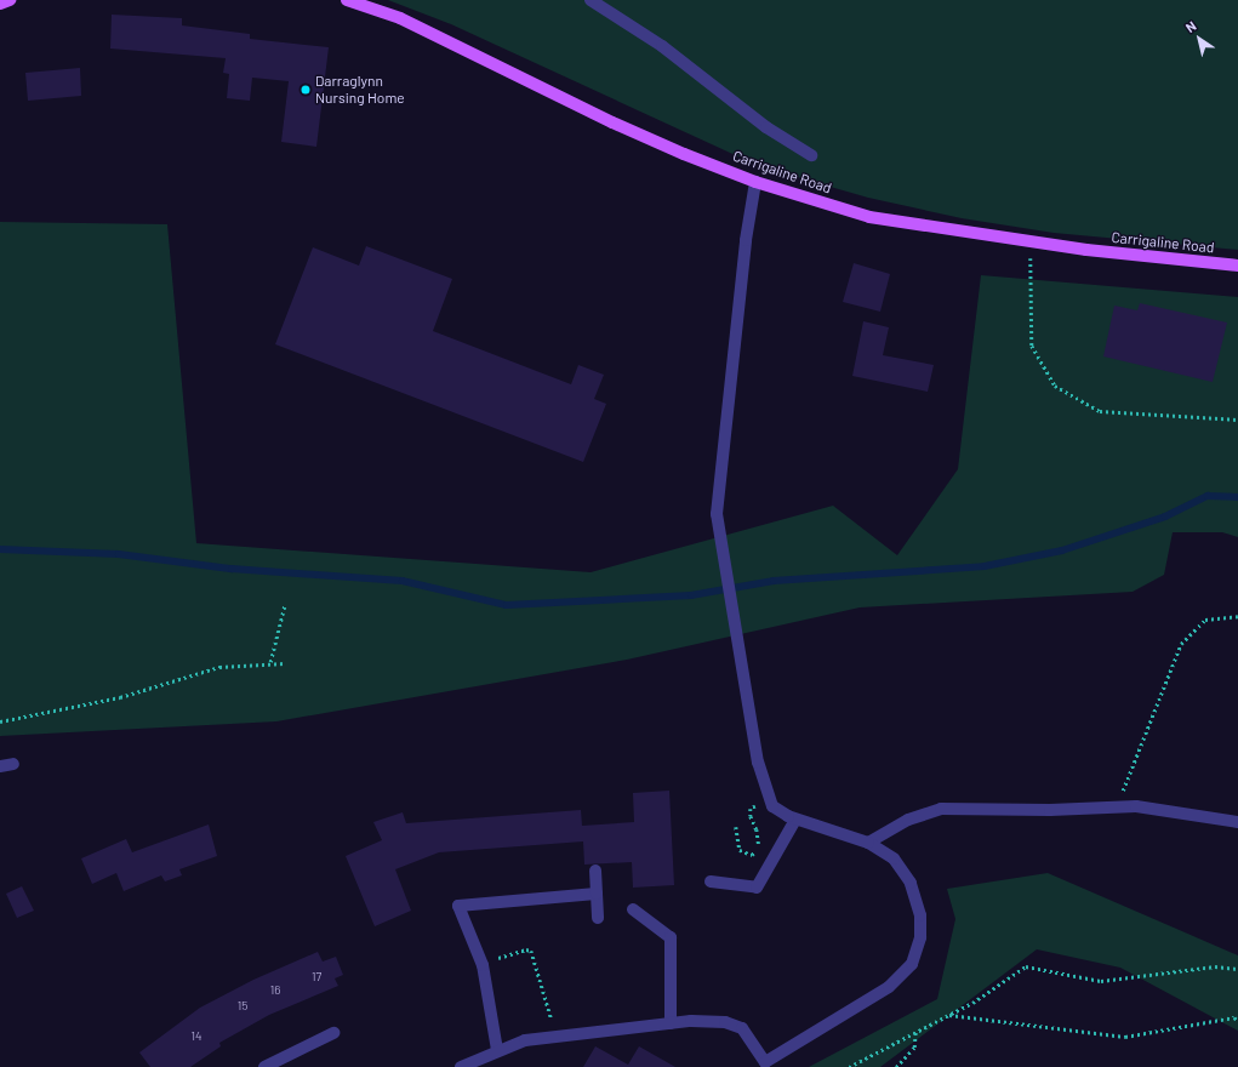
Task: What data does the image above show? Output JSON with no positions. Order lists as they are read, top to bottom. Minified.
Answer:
{"streets":{"main road":["Carrigaline Road"]},"places":["Darraglynn Nursing Home"],"house_numbers":["17","16","15","14"],"north":"top left"}
